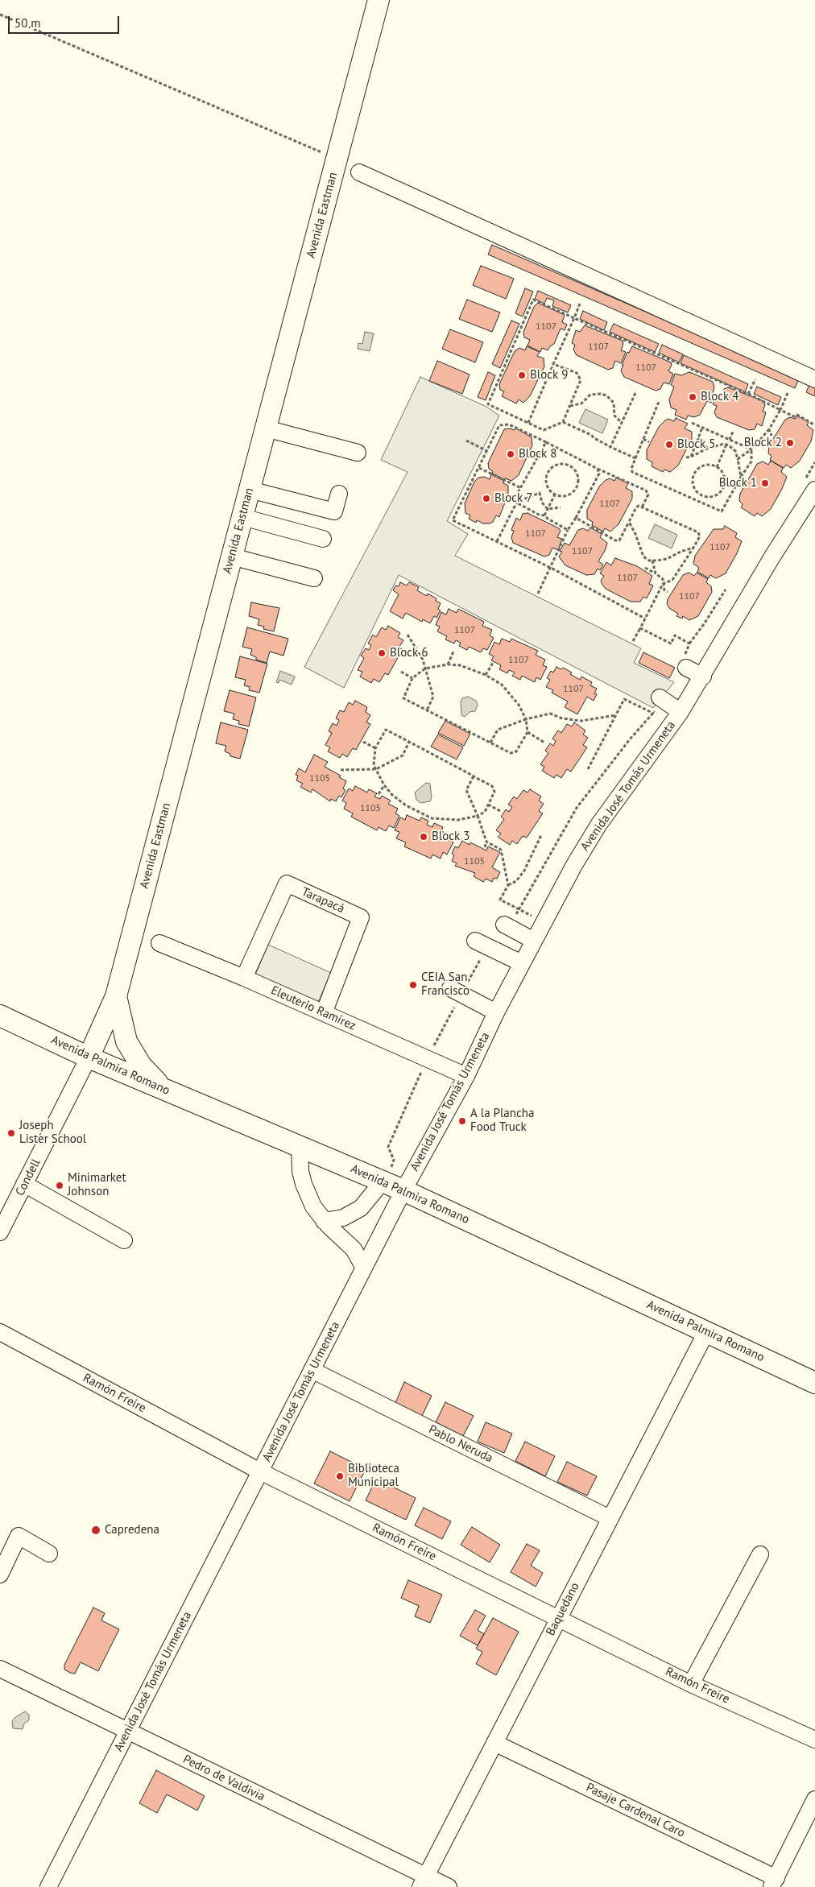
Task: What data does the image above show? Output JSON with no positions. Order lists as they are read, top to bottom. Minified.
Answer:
{"streets":{"main road":["Avenida Eastman","Avenida Palmira Romano"],"street":["Avenida José Tomás Urmeneta","Tarapacá","Eleuterio Ramírez","Condell","Ramón Freire","Pablo Neruda","Baquedano","Pedro de Valdivia","Pasaje Cardenal Caro"]},"crossings":[["Avenida Eastman","Avenida Palmira Romano"],["Avenida Eastman","Condell"],["Avenida José Tomás Urmeneta","Eleuterio Ramírez"],["Avenida José Tomás Urmeneta","Avenida Palmira Romano"],["Avenida José Tomás Urmeneta","Ramón Freire"],["Avenida José Tomás Urmeneta","Pablo Neruda"],["Avenida José Tomás Urmeneta","Pedro de Valdivia"],["Tarapacá","Eleuterio Ramírez"],["Avenida Palmira Romano","Condell"],["Avenida Palmira Romano","Baquedano"],["Ramón Freire","Baquedano"],["Pablo Neruda","Baquedano"],["Baquedano","Pedro de Valdivia"],["Baquedano","Pasaje Cardenal Caro"]],"places":["Block 9","Block 4","Block 2","Block 5","Block 8","Block 1","Block 7","Block 6","Block 3","CEIA San Francisco","A la Plancha Food Truck","Joseph Lister School","Minimarket Johnson","Biblioteca Municipal","Capredena"],"house_numbers":["1107","1107","1107","1107","1107","1107","1107","1107","1107","1107","1107","1107","1105","1105","1105"],"scale_bar":"50 m"}
